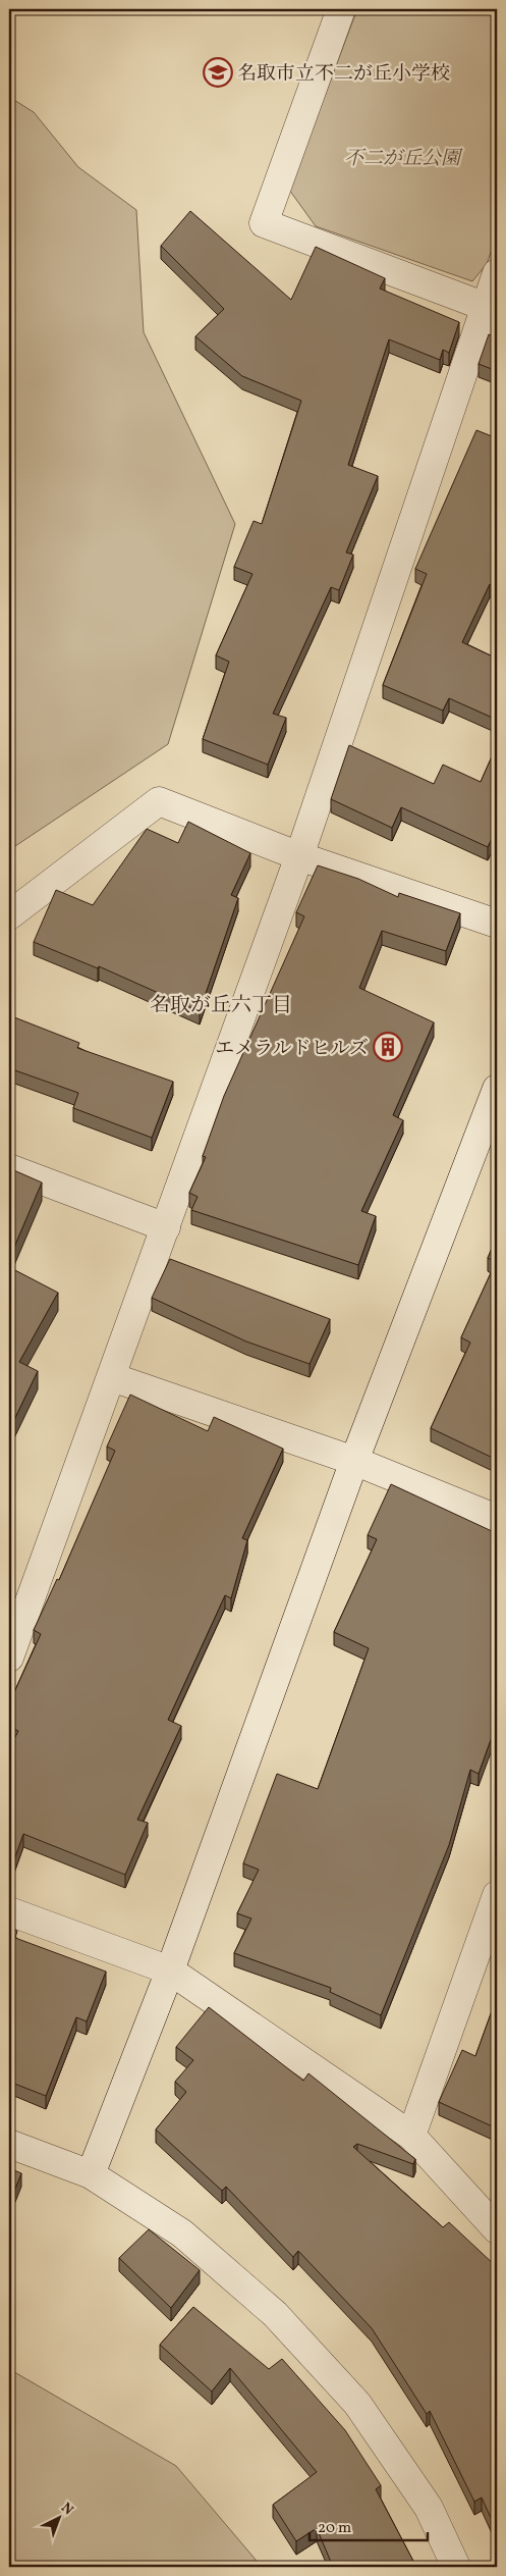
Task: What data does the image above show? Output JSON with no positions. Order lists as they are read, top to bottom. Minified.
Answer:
{"districts":["名取が丘六丁目"],"parks":["不二が丘公園"],"places":{"school or university":["名取市立不二が丘小学校"],"building":["エメラルドヒルズ"]},"scale_bar":"20 m","north":"top right"}
